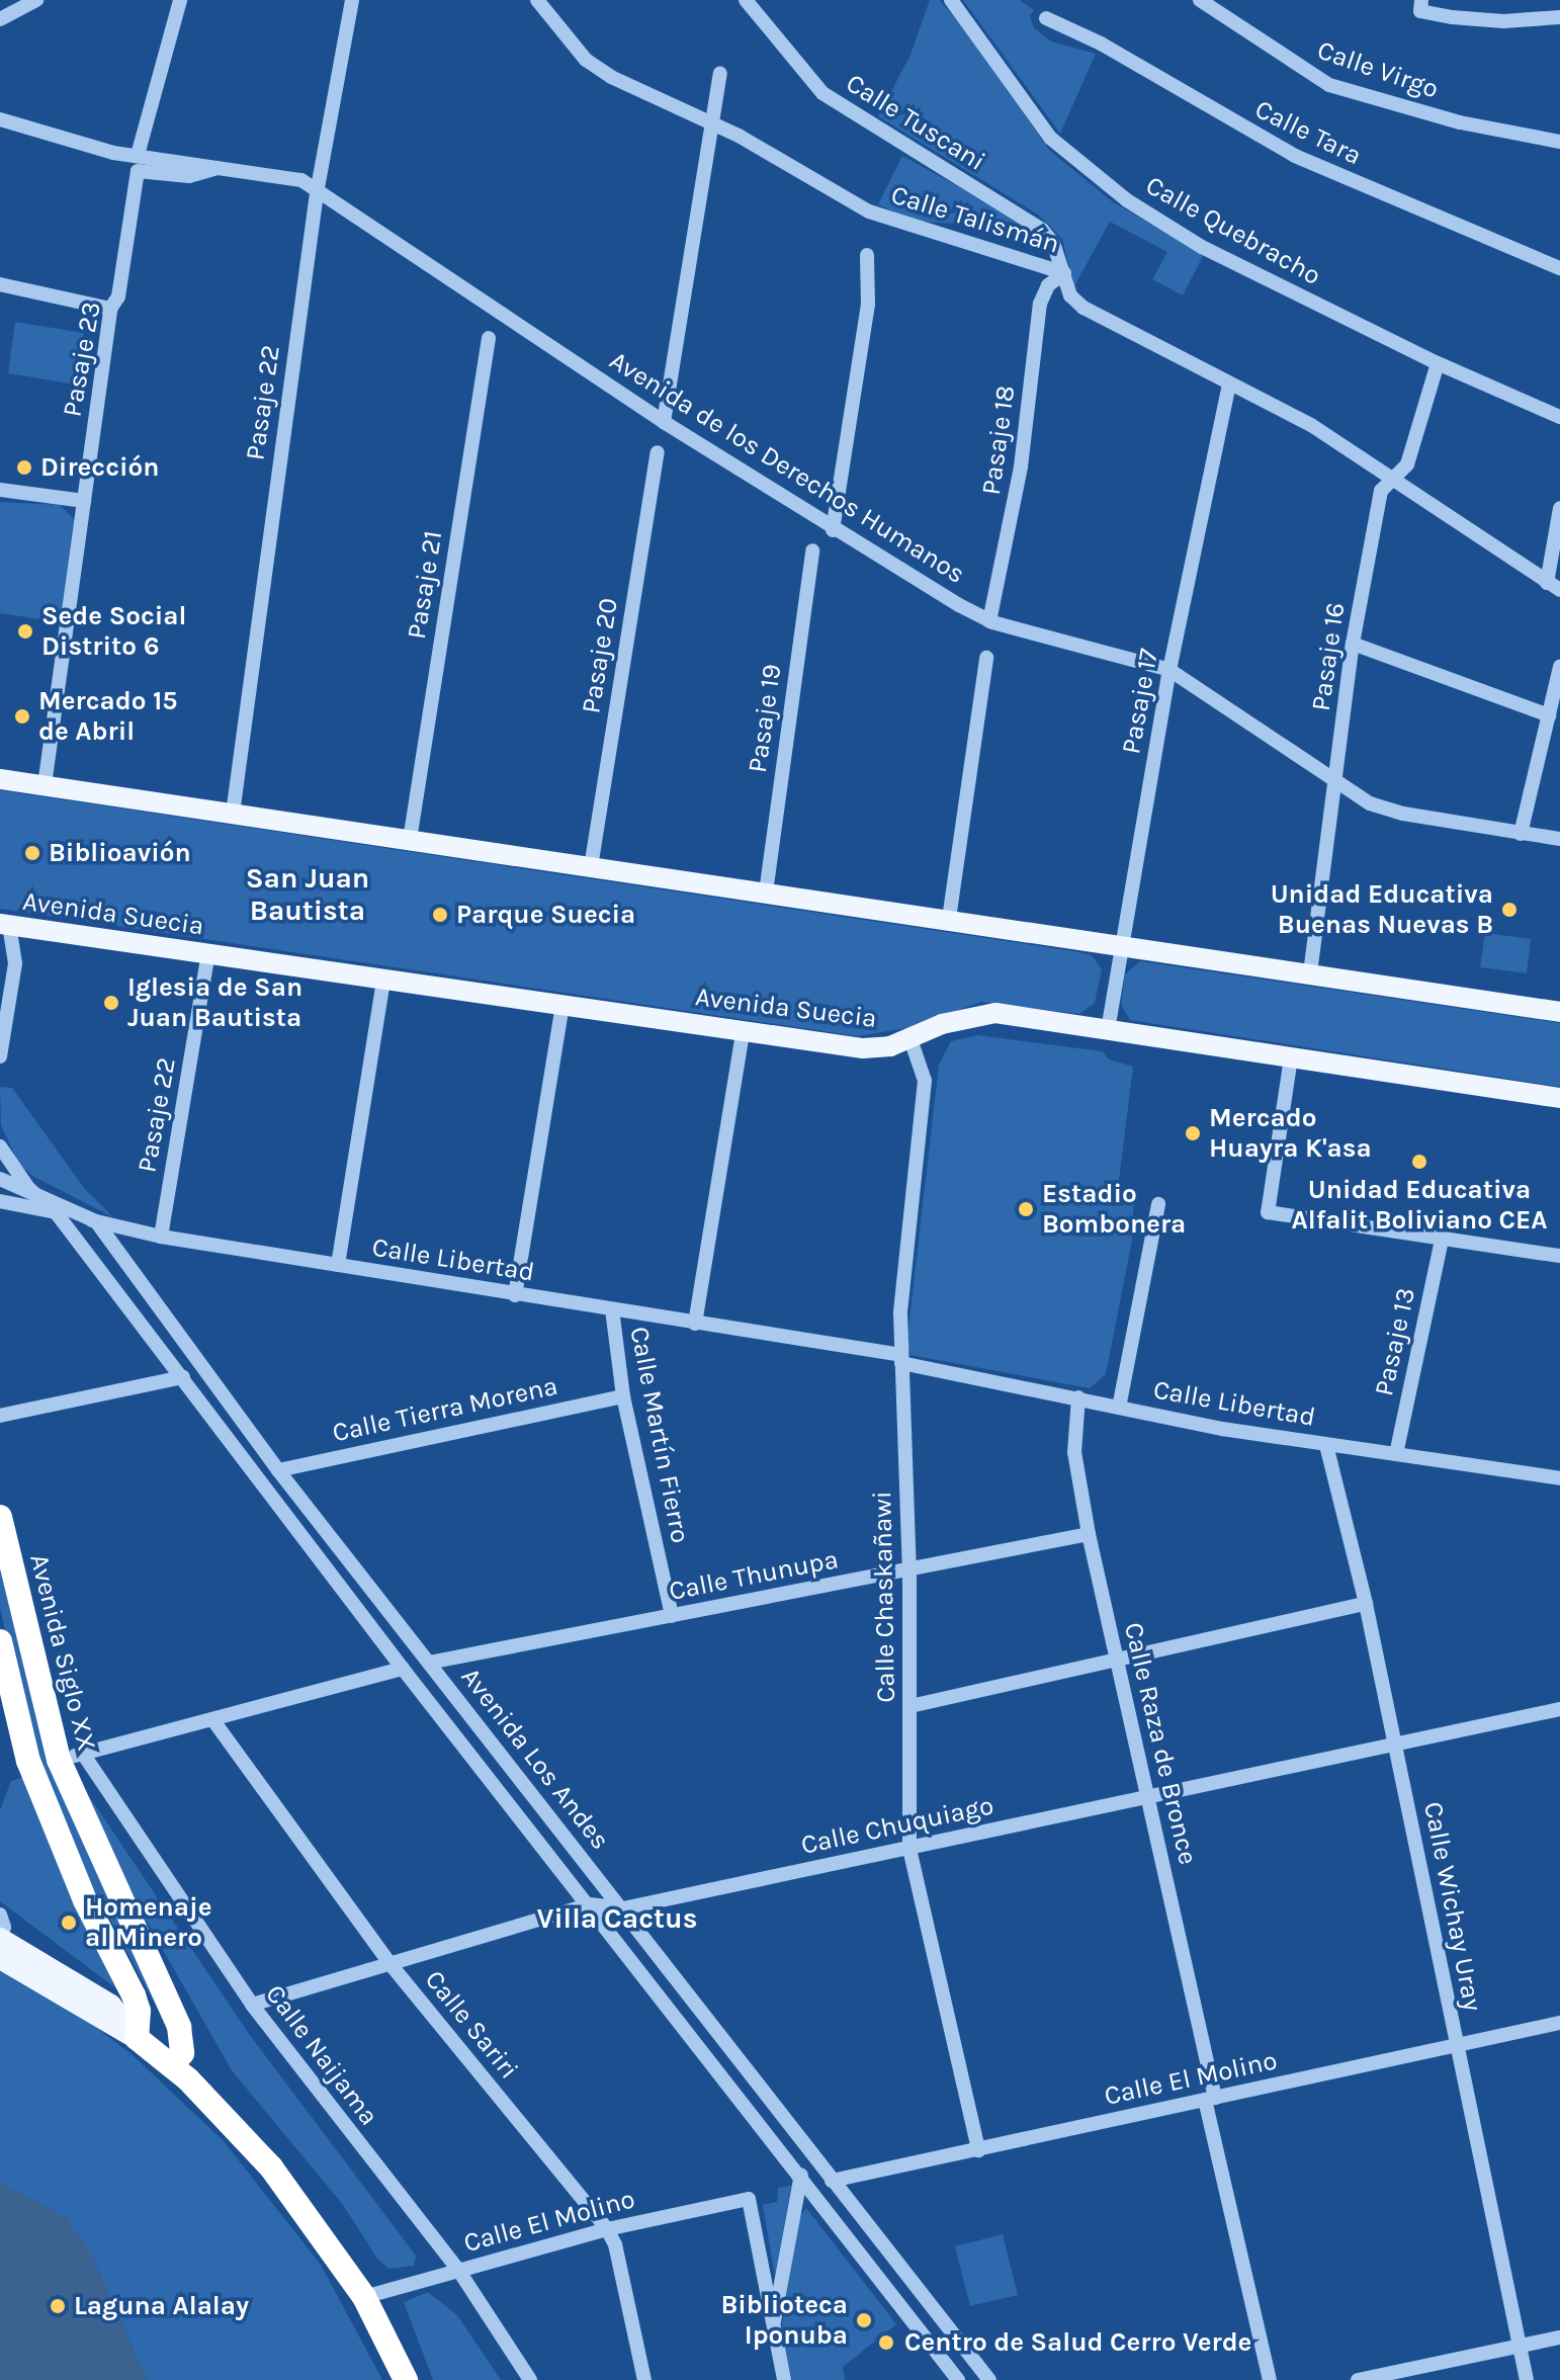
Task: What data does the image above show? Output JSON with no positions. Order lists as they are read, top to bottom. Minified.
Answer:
{"streets":{"highway":["Avenida Siglo XX"],"main road":["Avenida Suecia"],"street":["Calle Virgo","Calle Tuscani","Calle Tara","Calle Talismán","Calle Quebracho","Pasaje 23","Pasaje 22","Pasaje 18","Avenida de los Derechos Humanos","Pasaje 21","Pasaje 20","Pasaje 16","Pasaje 17","Pasaje 19","Calle Libertad","Pasaje 13","Calle Tierra Morena","Calle Martín Fierro","Calle Thunupa","Calle Chaskañawi","Calle Raza de Bronce","Avenida Los Andes","Calle Chuquiago","Calle Wichay Uray","Calle Sariri","Calle Naijama","Calle El Molino"]},"crossings":[["Calle Tuscani","Calle Talismán"],["Calle Tuscani","Pasaje 18"],["Calle Talismán","Pasaje 18"],["Calle Talismán","Pasaje 16"],["Calle Talismán","Pasaje 17"],["Calle Quebracho","Pasaje 16"],["Pasaje 23","Avenida de los Derechos Humanos"],["Pasaje 22","Avenida de los Derechos Humanos"],["Pasaje 22","Avenida Suecia"],["Pasaje 22","Calle Libertad"],["Pasaje 18","Avenida de los Derechos Humanos"],["Avenida de los Derechos Humanos","Pasaje 16"],["Avenida de los Derechos Humanos","Pasaje 17"],["Pasaje 17","Avenida Suecia"],["Avenida Suecia","Calle Chaskañawi"],["Calle Libertad","Pasaje 13"],["Calle Libertad","Calle Martín Fierro"],["Calle Libertad","Calle Chaskañawi"],["Calle Libertad","Calle Raza de Bronce"],["Calle Libertad","Avenida Los Andes"],["Calle Libertad","Calle Wichay Uray"],["Calle Tierra Morena","Calle Martín Fierro"],["Calle Tierra Morena","Avenida Los Andes"],["Calle Martín Fierro","Calle Thunupa"],["Calle Thunupa","Calle Chaskañawi"],["Calle Thunupa","Calle Raza de Bronce"],["Calle Thunupa","Avenida Los Andes"],["Calle Chaskañawi","Calle Chuquiago"],["Calle Chaskañawi","Calle El Molino"],["Calle Raza de Bronce","Calle Chuquiago"],["Calle Raza de Bronce","Calle El Molino"],["Avenida Los Andes","Calle Chuquiago"],["Avenida Los Andes","Calle El Molino"],["Calle Chuquiago","Calle Wichay Uray"],["Calle Chuquiago","Calle Sariri"],["Calle Chuquiago","Calle Naijama"],["Calle Wichay Uray","Calle El Molino"],["Calle Sariri","Calle El Molino"],["Calle Naijama","Calle El Molino"]],"districts":["San Juan Bautista","Villa Cactus"],"places":["Dirección","Sede Social Distrito 6","Mercado 15 de Abril","Biblioavión","Unidad Educativa Buenas Nuevas B","Parque Suecia","Iglesia de San Juan Bautista","Mercado Huayra K'asa","Unidad Educativa Alfalit Boliviano CEA","Estadio Bombonera","Homenaje al Minero","Laguna Alalay","Biblioteca Iponuba","Centro de Salud Cerro Verde"]}
